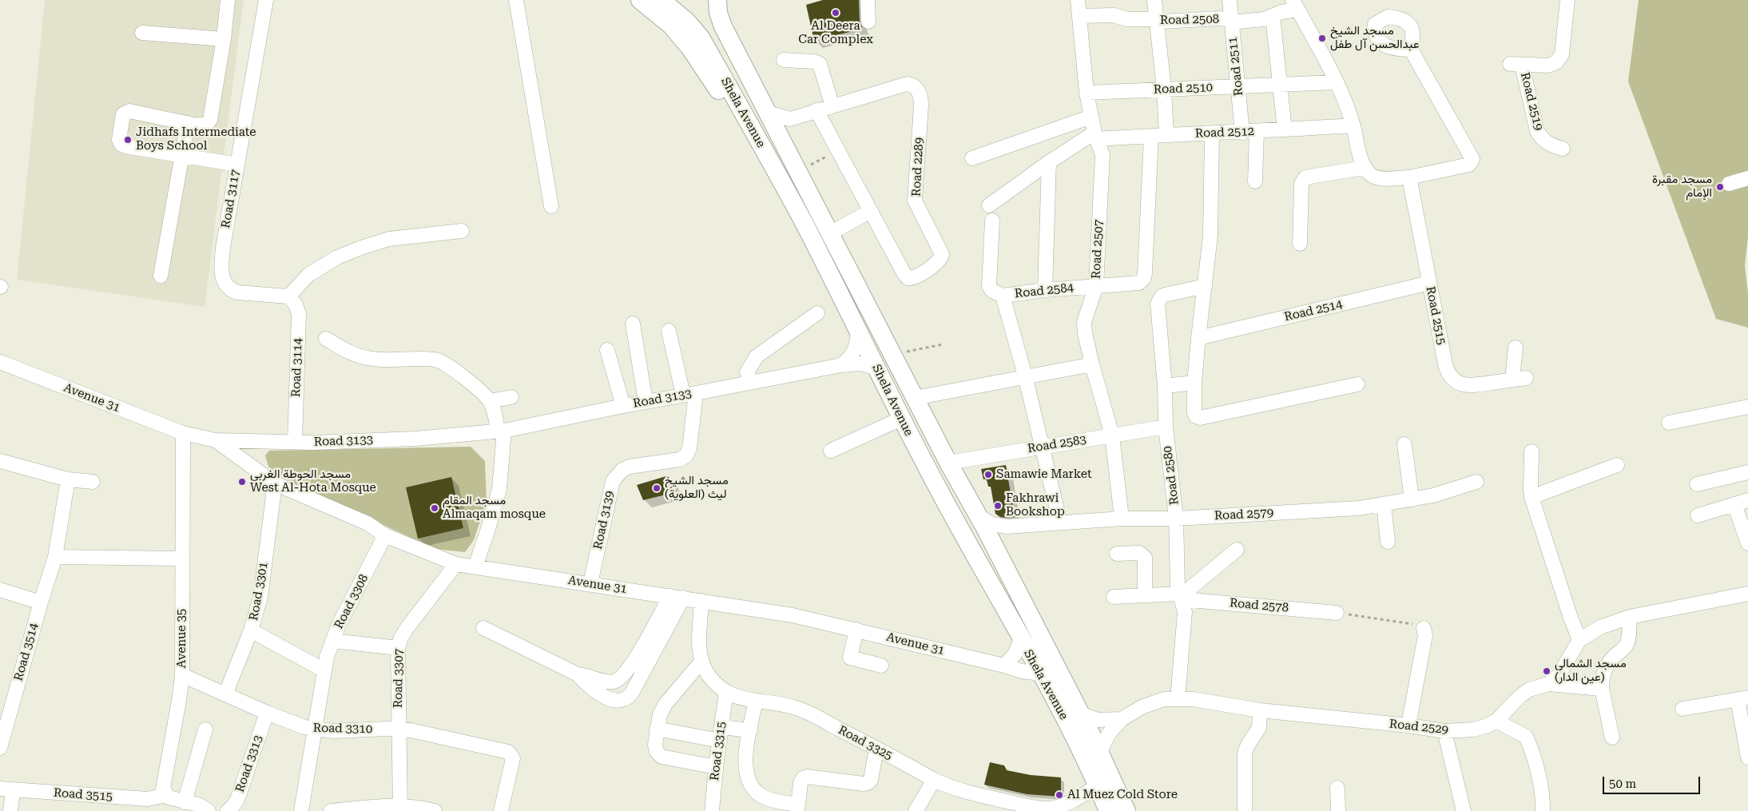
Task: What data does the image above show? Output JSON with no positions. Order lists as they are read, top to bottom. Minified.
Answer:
{"streets":{"main road":["Shela Avenue"],"street":["Road 2508","Road 2511","Road 2510","Road 2519","Road 2512","Road 2289","Road 3117","Road 2507","Road 2584","Road 2514","Road 2515","Road 3114","Avenue 31","Road 3133","Road 2583","Road 2580","Road 2579","Road 3139","Road 3301","Road 3308","Road 2578","Avenue 35","Road 3514","Road 3307","Road 2529","Road 3310","Road 3325","Road 3315","Road 3313","Road 3515"]},"crossings":[["Road 2508","Road 2511"],["Road 2508","Road 2507"],["Road 2511","Road 2510"],["Road 2511","Road 2512"],["Road 2510","Road 2507"],["Shela Avenue","Avenue 31"],["Shela Avenue","Road 3133"],["Shela Avenue","Road 2583"],["Shela Avenue","Road 2579"],["Shela Avenue","Road 2529"],["Shela Avenue","Road 3325"],["Road 2512","Road 2507"],["Road 2512","Road 2584"],["Road 3117","Road 3114"],["Road 2507","Road 2584"],["Road 2507","Road 2583"],["Road 2507","Road 2579"],["Road 2584","Road 2583"],["Road 2584","Road 2579"],["Road 2514","Road 2515"],["Road 3114","Road 3133"],["Avenue 31","Road 3133"],["Avenue 31","Road 3139"],["Avenue 31","Road 3301"],["Avenue 31","Road 3308"],["Avenue 31","Avenue 35"],["Avenue 31","Road 3307"],["Avenue 31","Road 3325"],["Road 3133","Road 3139"],["Road 3133","Avenue 35"],["Road 2583","Road 2580"],["Road 2580","Road 2579"],["Road 2580","Road 2578"],["Road 2580","Road 2529"],["Road 3301","Road 3310"],["Road 3308","Road 3310"],["Avenue 35","Road 3310"],["Avenue 35","Road 3515"],["Road 3307","Road 3310"],["Road 3310","Road 3313"],["Road 3325","Road 3315"]],"places":["Al Deera Car Complex","مسجد الشيخ عبدالحسن آل طفل","Jidhafs Intermediate Boys School","مسجد مقبرة الإمام","Samawie Market","مسجد الحوطة الغربي West Al-Hota Mosque","مسجد الشيخ ليث (العلوية)","Fakhrawi Bookshop","مسجد المقام Almaqam mosque","مسجد الشمالي (عين الدار)","Al Muez Cold Store"],"scale_bar":"50 m"}
